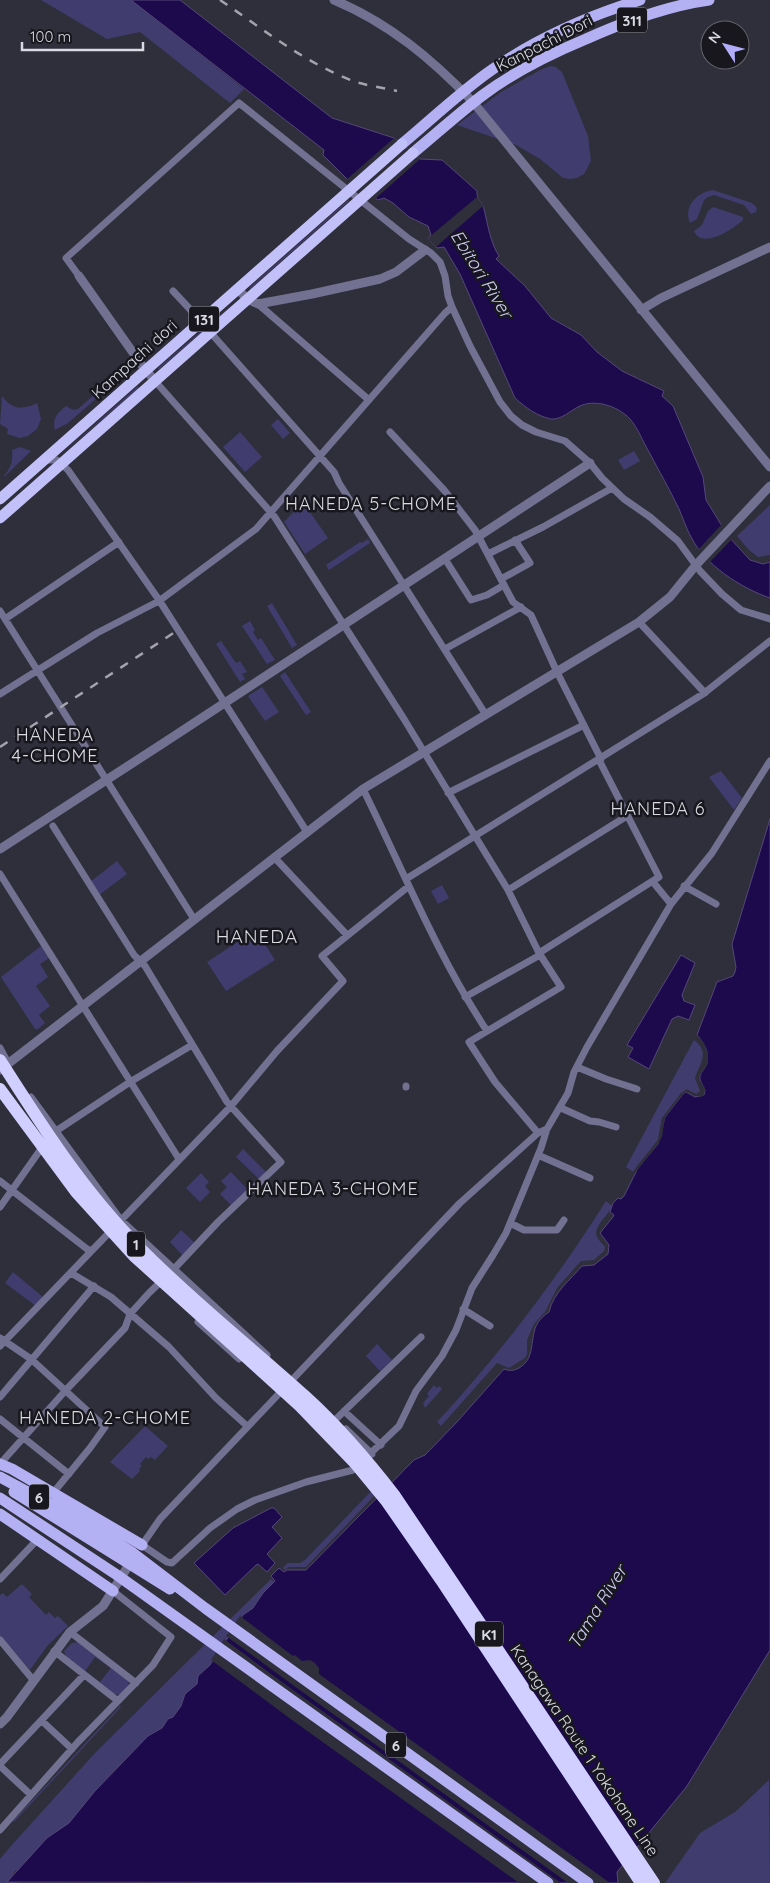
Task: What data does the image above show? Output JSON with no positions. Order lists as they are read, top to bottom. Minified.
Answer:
{"streets":{"highway":["131","Kampachi dori","1","K1","Kanagawa Route 1 Yokohane Line"],"main road":["311","Kanpachi Dori","6"]},"crossings":[["Kanpachi Dori","131"],["Kanpachi Dori","Kampachi dori"],["131","Kampachi dori"],["1","Kanagawa Route 1 Yokohane Line"]],"districts":["HANEDA 5-CHOME","HANEDA 4-CHOME","HANEDA 6","HANEDA","HANEDA 3-CHOME","HANEDA 2-CHOME"],"water":["Ebitori River","Tama River"],"scale_bar":"100 m","north":"top left"}
